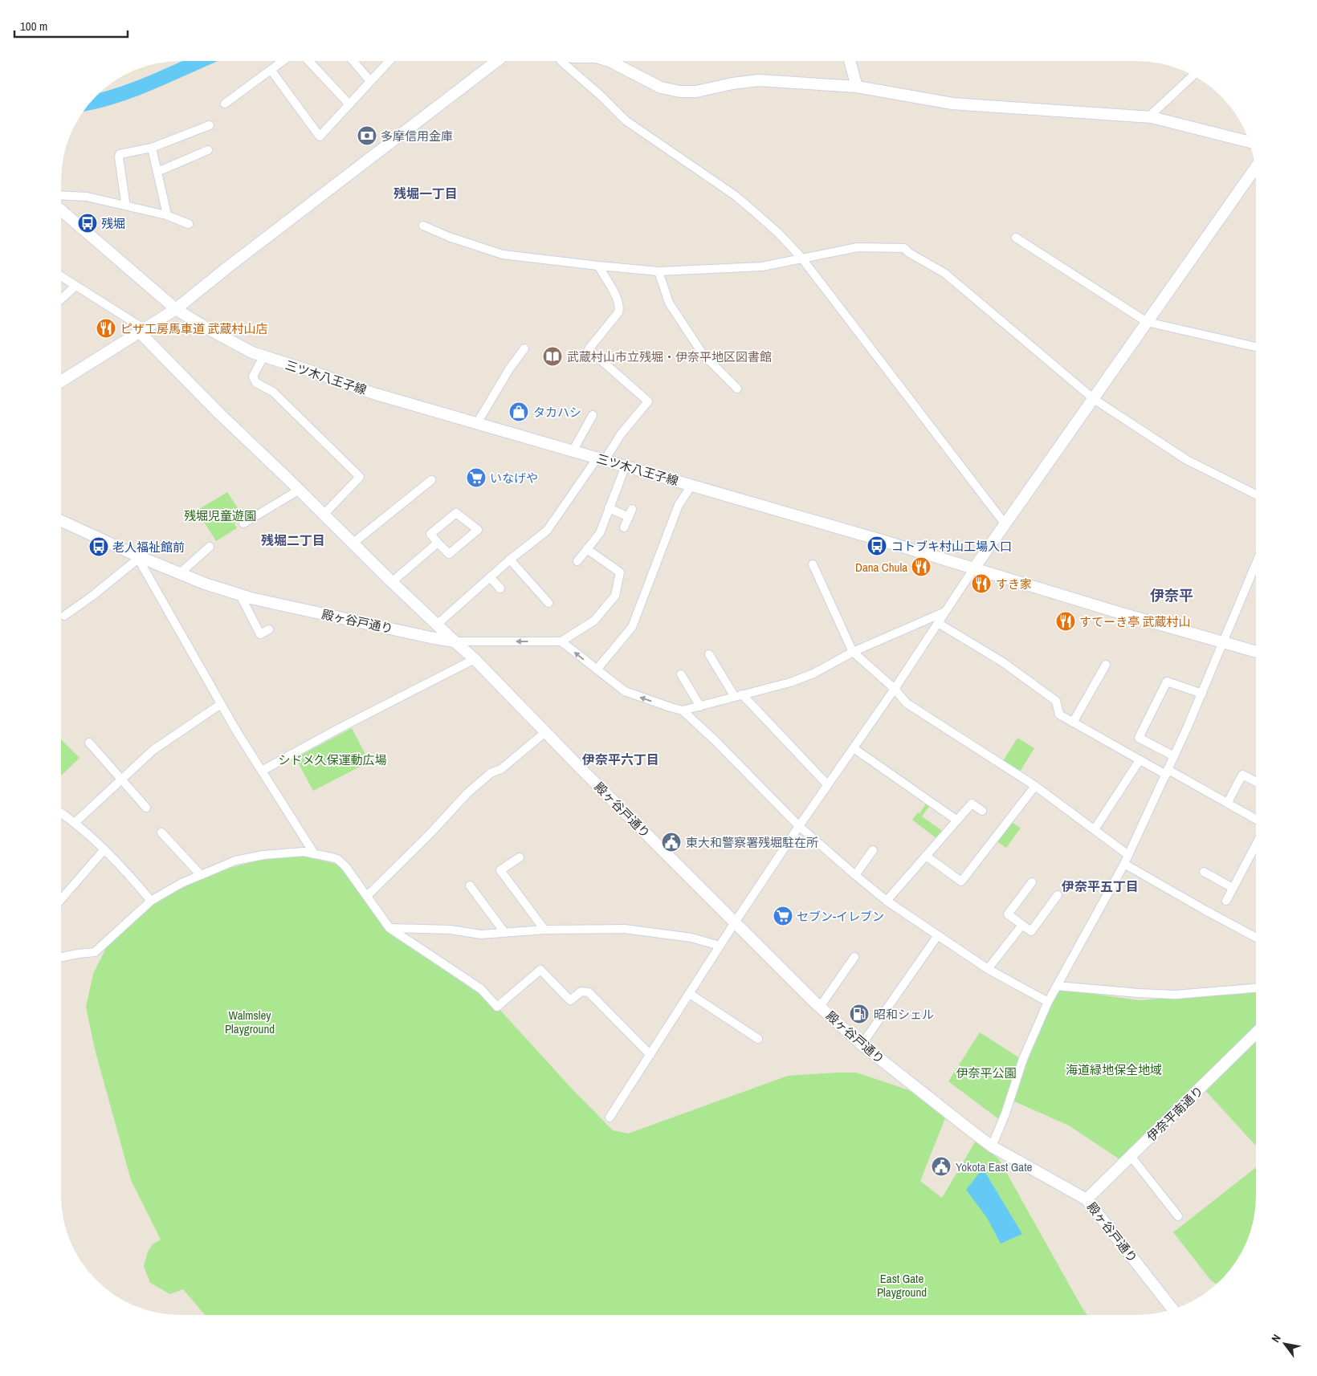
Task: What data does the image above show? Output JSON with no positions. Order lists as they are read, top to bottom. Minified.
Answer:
{"streets":{"street":["三ツ木八王子線","殿ヶ谷戸通り","伊奈平南通り"]},"crossings":[["殿ヶ谷戸通り","伊奈平南通り"]],"districts":["残堀一丁目","残堀二丁目","伊奈平","伊奈平六丁目","伊奈平五丁目"],"parks":["残堀児童遊園","シドメ久保運動広場","Walmsley Playground","海道緑地保全地域","伊奈平公園","East Gate Playground"],"places":{"bank":["多摩信用金庫"],"bus stop":["残堀","コトブキ村山工場入口","老人福祉館前"],"restaurant":["ピザ工房馬車道 武蔵村山店","Dana Chula","すき家","すてーき亭 武蔵村山"],"library":["武蔵村山市立残堀・伊奈平地区図書館"],"shop":["タカハシ"],"supermarket":["いなげや","セブン-イレブン"],"public building":["東大和警察署残堀駐在所","Yokota East Gate"],"fuel station":["昭和シェル"]},"scale_bar":"100 m","north":"top left"}
